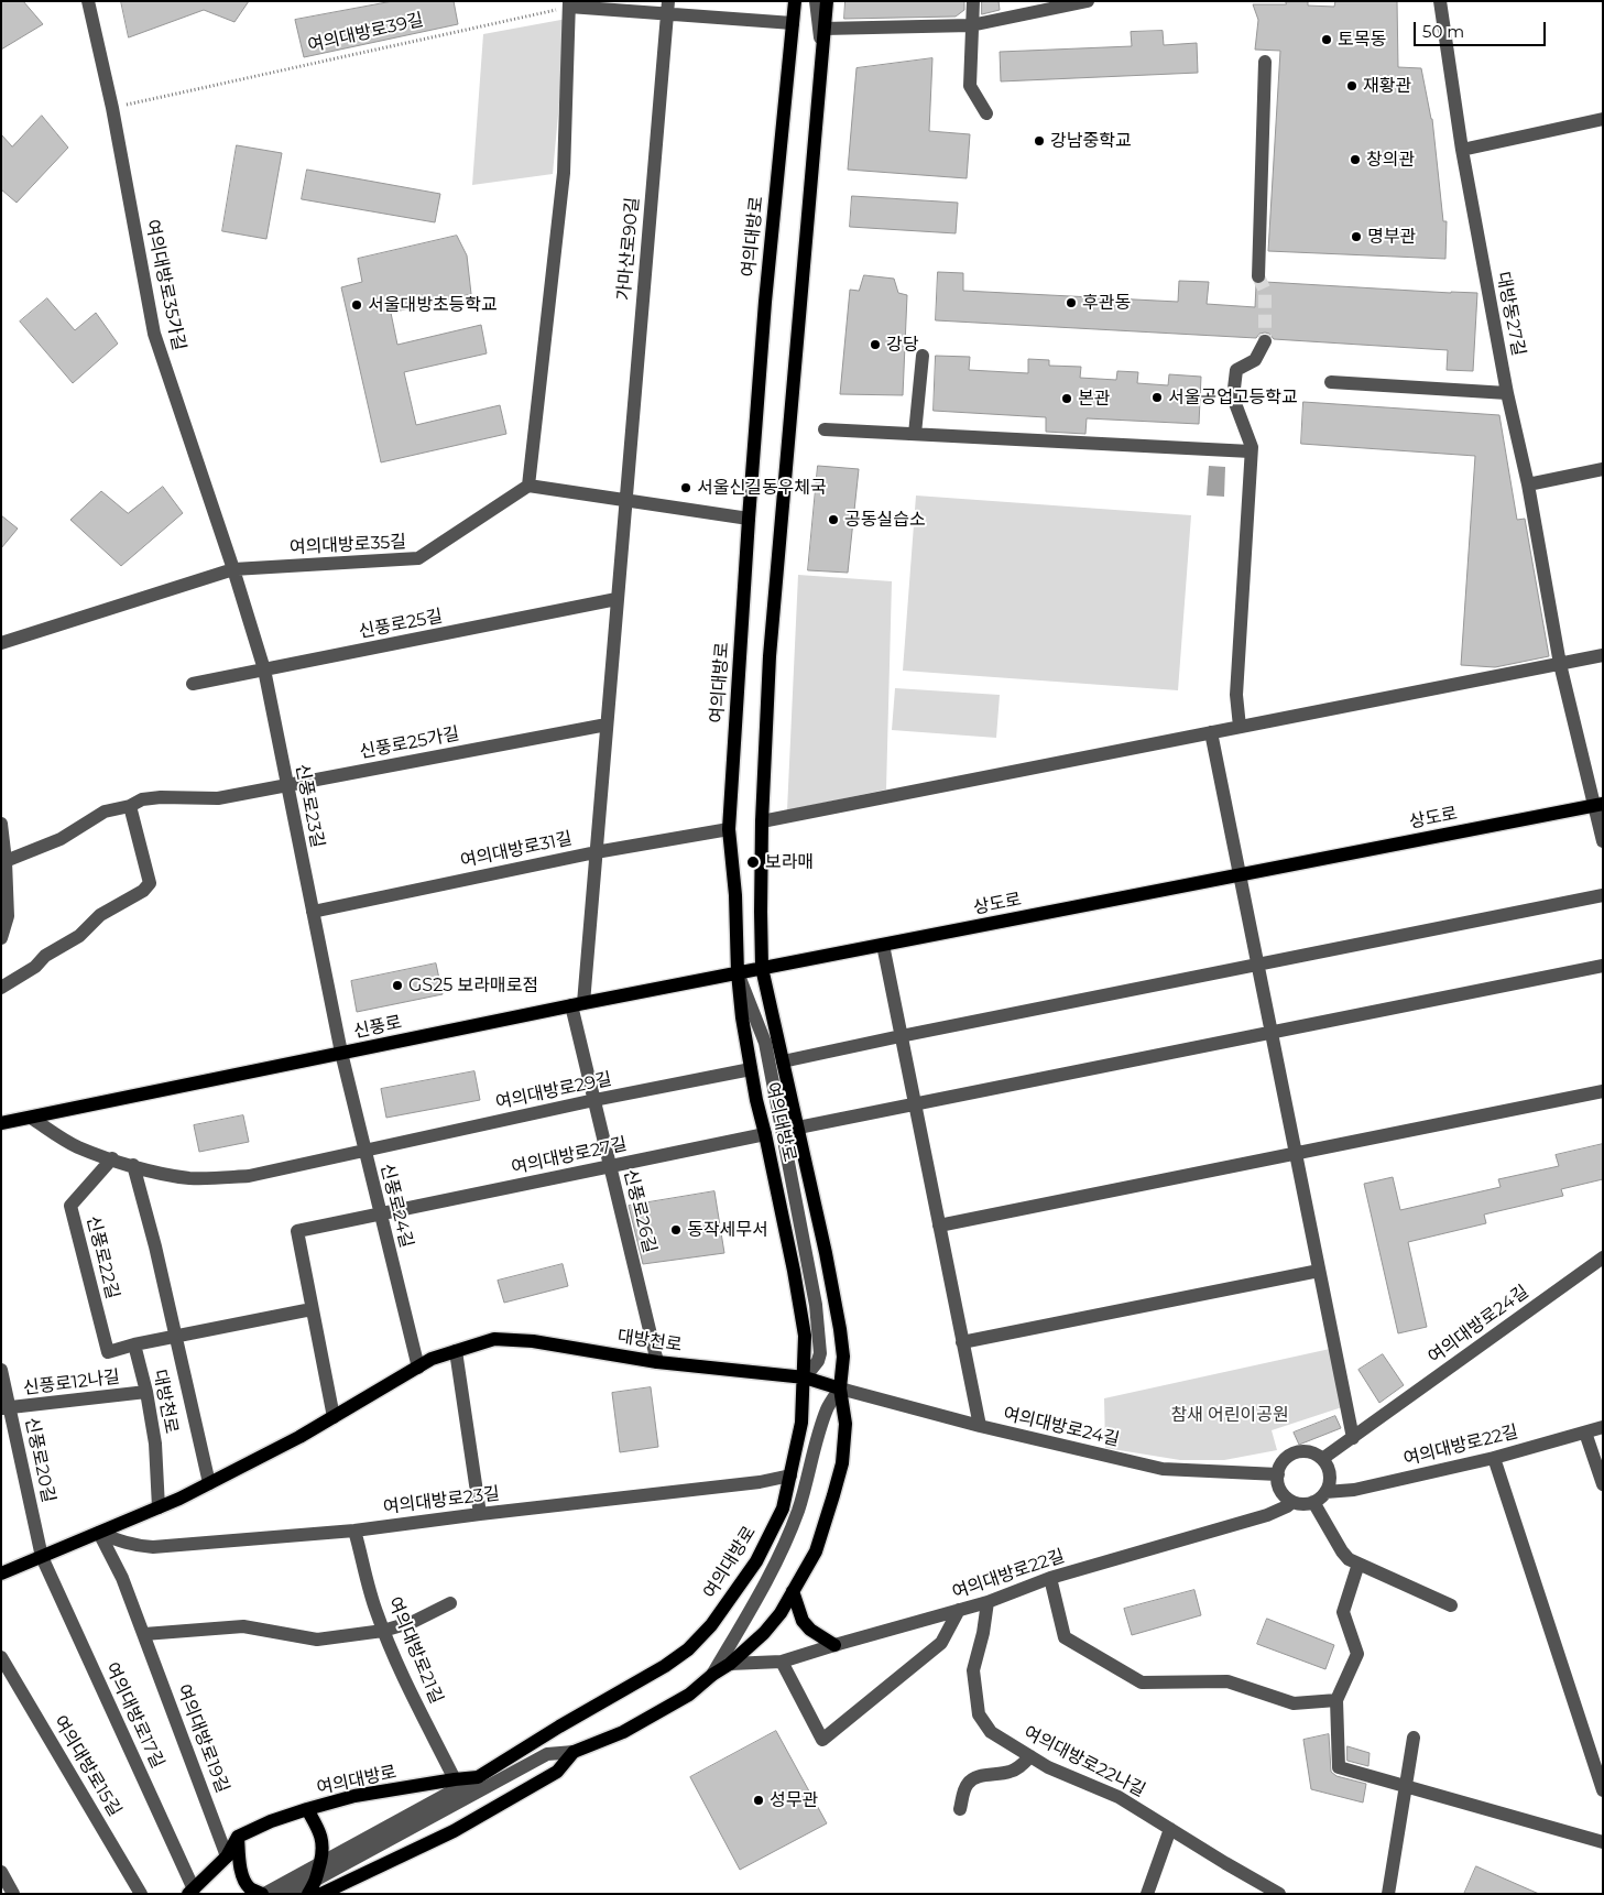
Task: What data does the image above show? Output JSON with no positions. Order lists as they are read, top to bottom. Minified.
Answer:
{"streets":{"main road":["여의대방로","상도로","신풍로","대방천로"],"street":["가마산로90길","여의대방로35가길","대방동27길","여의대방로35길","신풍로25길","신풍로25가길","신풍로23길","여의대방로31길","여의대방로29길","여의대방로27길","신풍로24길","신풍로26길","신풍로22길","여의대방로24길","신풍로12나길","여의대방로22길","신풍로20길","여의대방로23길","여의대방로21길","여의대방로17길","여의대방로19길","여의대방로22나길","여의대방로15길"],"path":["여의대방로39길"]},"crossings":[["여의대방로39길","여의대방로35가길"],["여의대방로","상도로"],["여의대방로","여의대방로31길"],["여의대방로","신풍로"],["여의대방로","여의대방로29길"],["여의대방로","여의대방로27길"],["여의대방로","여의대방로24길"],["여의대방로","대방천로"],["여의대방로","여의대방로22길"],["여의대방로","여의대방로23길"],["여의대방로","여의대방로21길"],["여의대방로35가길","여의대방로35길"],["여의대방로35가길","신풍로23길"],["대방동27길","상도로"],["여의대방로35길","신풍로23길"],["신풍로25길","신풍로23길"],["신풍로25가길","신풍로23길"],["신풍로23길","여의대방로31길"],["신풍로23길","신풍로"],["신풍로23길","신풍로24길"],["상도로","신풍로"],["신풍로","신풍로24길"],["신풍로","신풍로26길"],["여의대방로29길","신풍로24길"],["여의대방로29길","신풍로26길"],["여의대방로27길","신풍로24길"],["여의대방로27길","신풍로26길"],["신풍로24길","대방천로"],["신풍로26길","대방천로"],["신풍로22길","대방천로"],["여의대방로24길","대방천로"],["여의대방로24길","여의대방로22길"],["대방천로","신풍로12나길"],["대방천로","신풍로20길"],["대방천로","여의대방로23길"],["대방천로","여의대방로17길"],["대방천로","여의대방로19길"],["신풍로12나길","신풍로20길"],["여의대방로22길","여의대방로22나길"],["신풍로20길","여의대방로17길"],["여의대방로23길","여의대방로21길"],["여의대방로23길","여의대방로19길"]],"parks":["참새 어린이공원"],"places":["토목동","재황관","강남중학교","창의관","명부관","후관동","서울대방초등학교","강당","서울공업고등학교","본관","서울신길동우체국","공동실습소","보라매","GS25 보라매로점","동작세무서","성무관"],"scale_bar":"50 m"}
